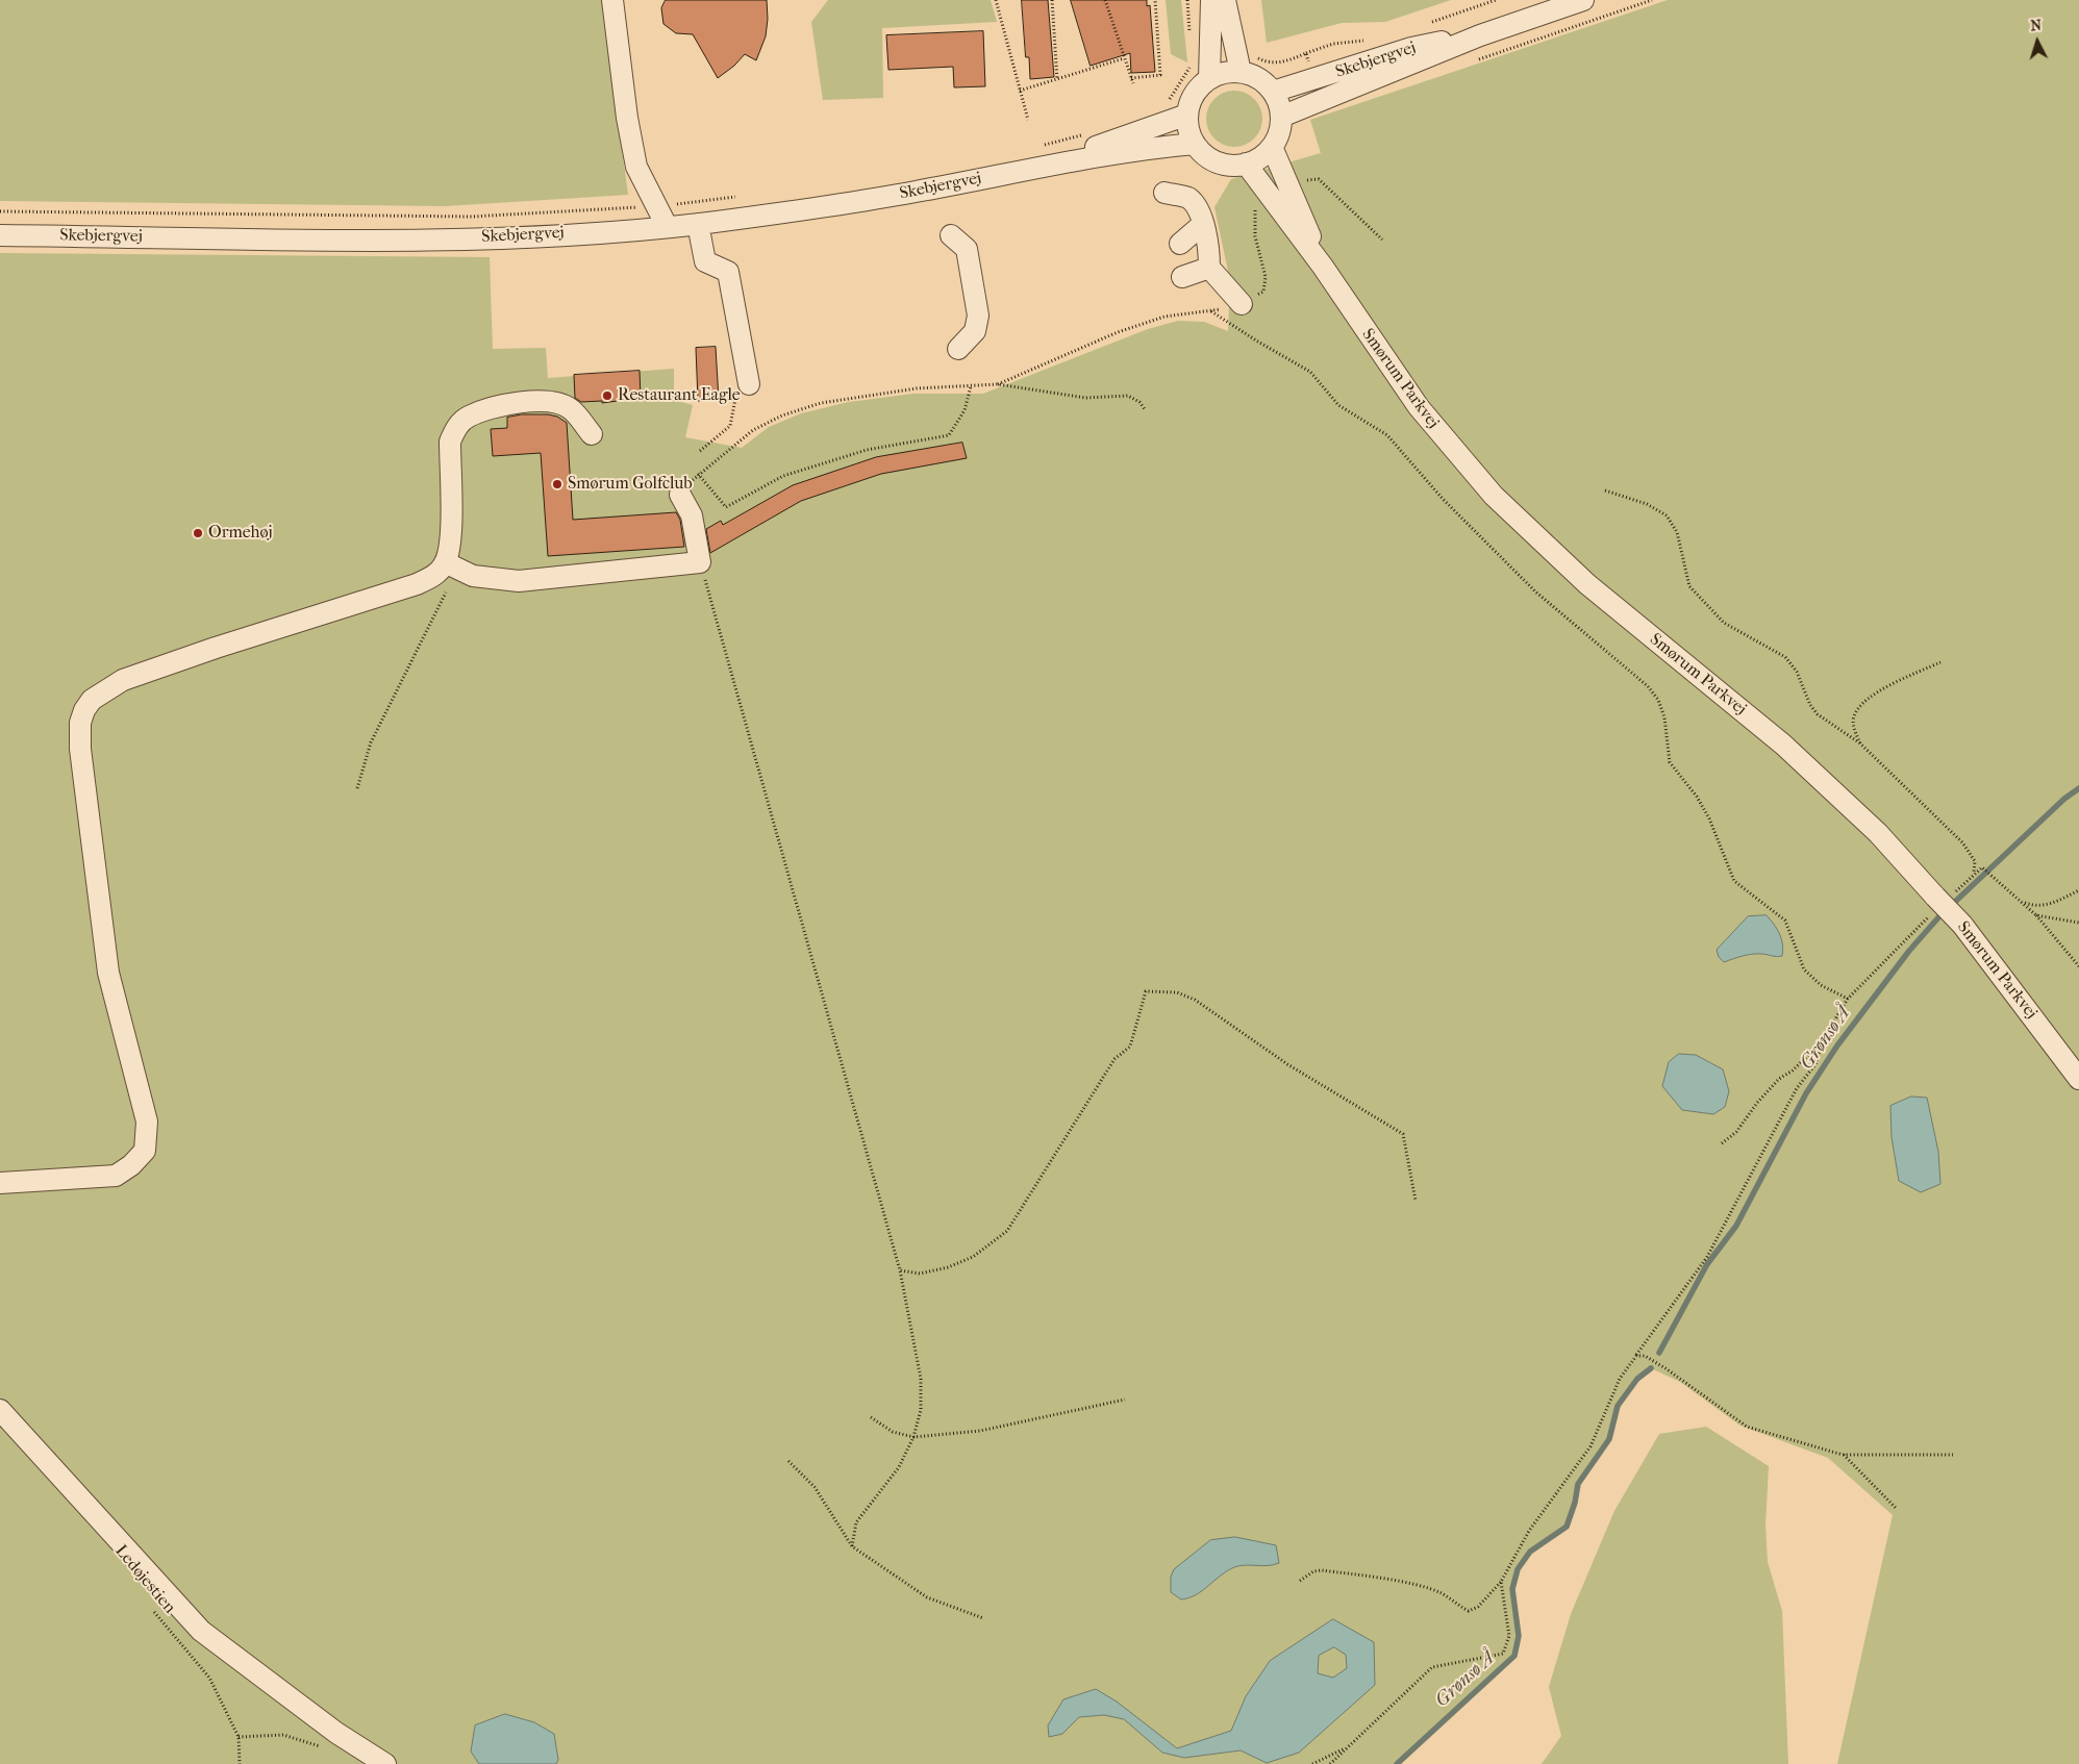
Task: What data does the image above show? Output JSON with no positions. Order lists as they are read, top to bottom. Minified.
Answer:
{"streets":{"street":["Skebjergvej","Smørum Parkvej"],"path":["Ledøjestien"]},"crossings":[["Skebjergvej","Smørum Parkvej"]],"water":["Grønsø Å"],"places":["Restaurant Eagle","Smørum Golfclub","Ormehøj"],"north":"top"}
